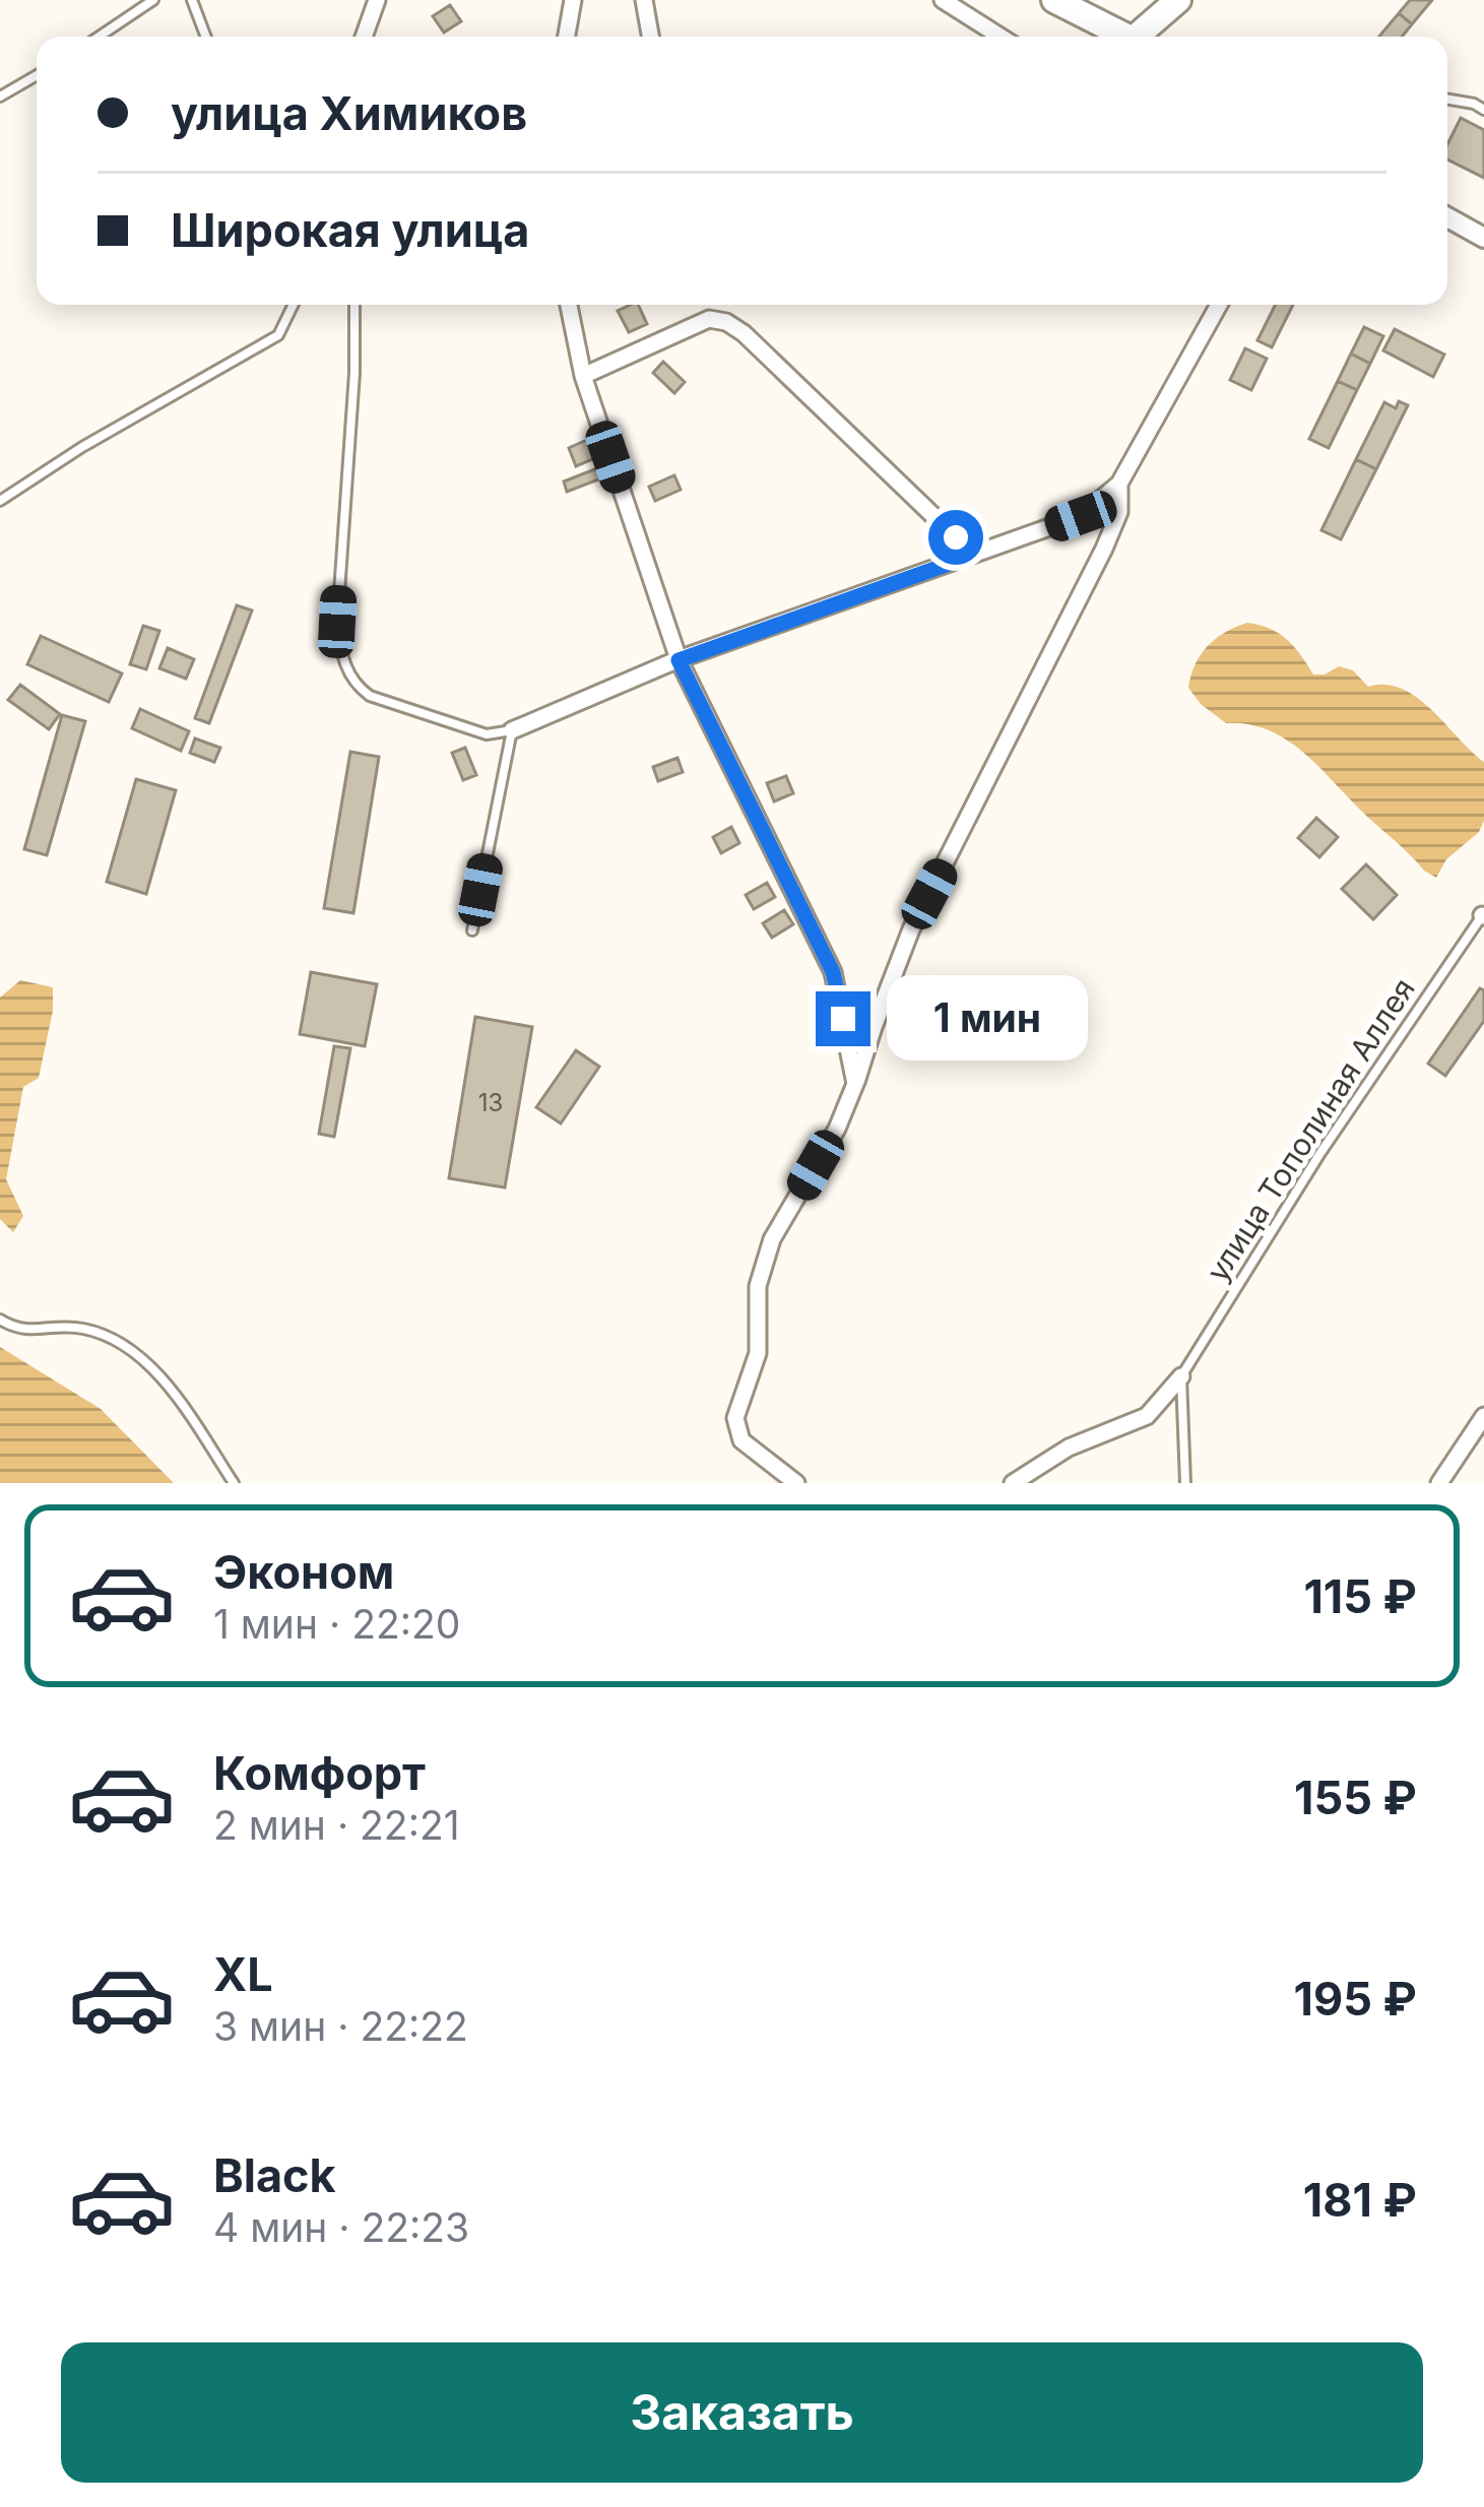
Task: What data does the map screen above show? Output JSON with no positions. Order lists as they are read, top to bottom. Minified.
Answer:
{"streets":{"lane":["улица Тополиная Аллея"]},"house_numbers":["13"],"page":{"banner":["улица Химиков","Широкая улица"],"bubble":"1 мин","list":[{"name":"Эконом","note":"1 мин · 22:20","value":"115 ₽"},{"name":"Комфорт","note":"2 мин · 22:21","value":"155 ₽"},{"name":"XL","note":"3 мин · 22:22","value":"195 ₽"},{"name":"Black","note":"4 мин · 22:23","value":"181 ₽"}],"buttons":"Заказать"}}
